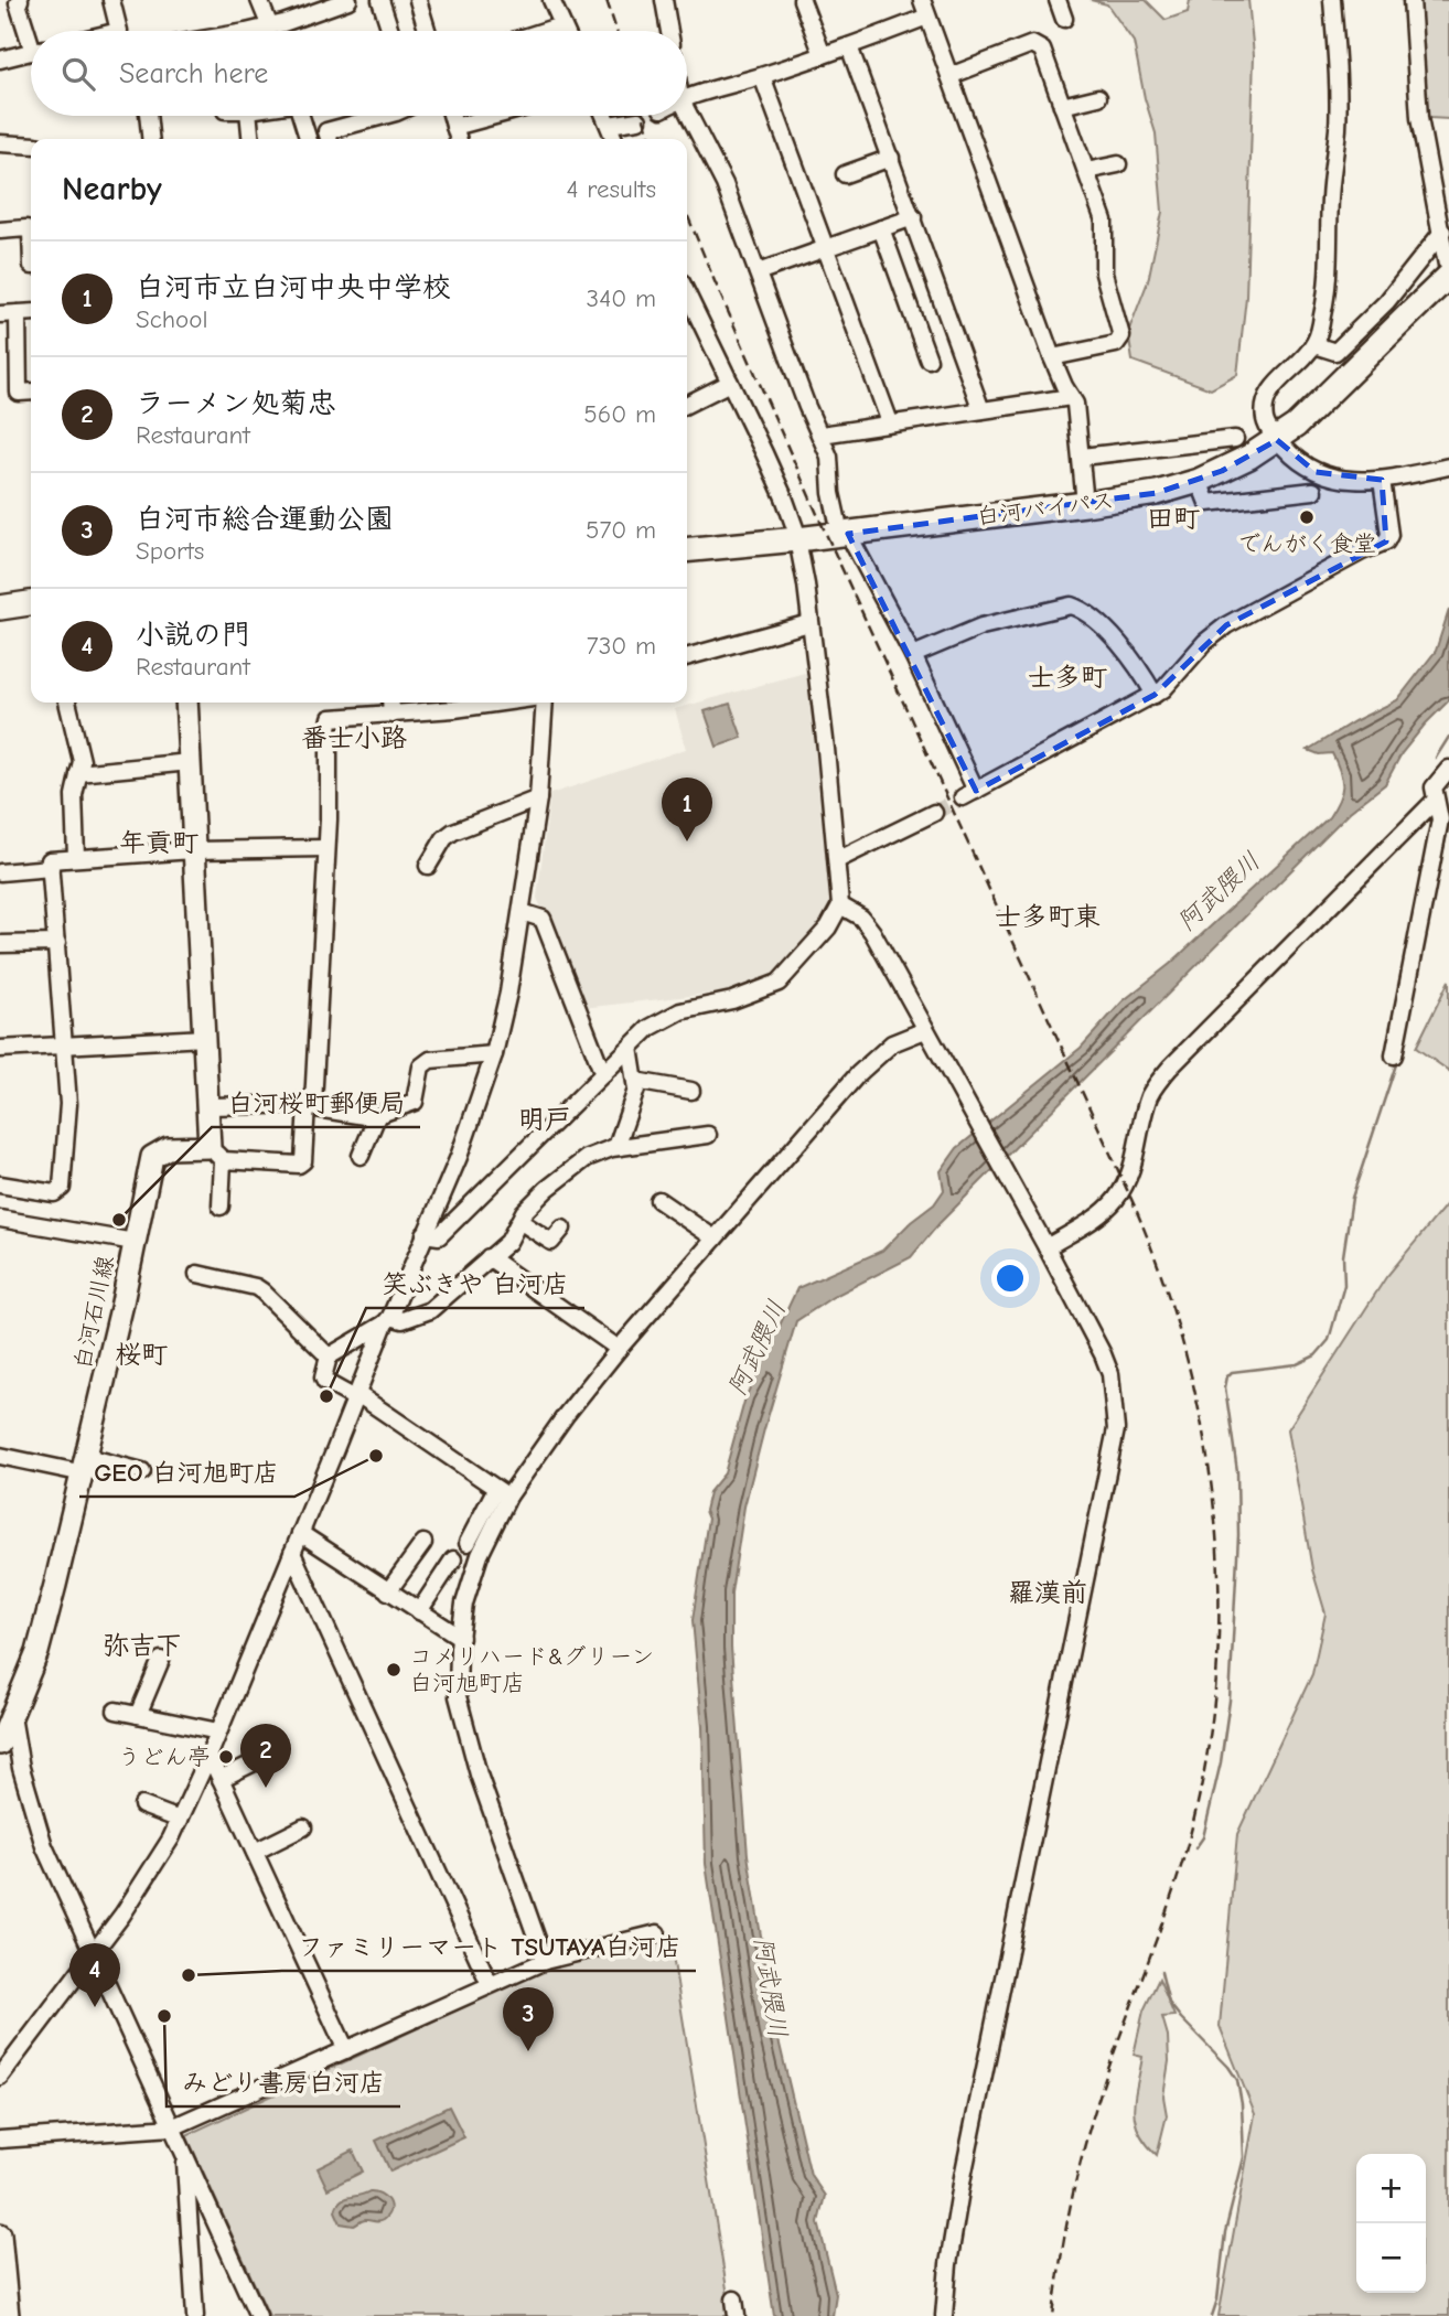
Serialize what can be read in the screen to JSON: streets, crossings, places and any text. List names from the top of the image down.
{
  "streets": {
    "highway": ["白河バイパス"],
    "main road": ["白河石川線"]
  },
  "districts": [
    "田町",
    "士多町",
    "番士小路",
    "年貢町",
    "士多町東",
    "明戸",
    "桜町",
    "羅漢前",
    "弥吉下"
  ],
  "water": ["阿武隈川"],
  "places": [
    "でんがく食堂",
    "白河桜町郵便局",
    "笑ぶきや 白河店",
    "GEO 白河旭町店",
    "コメリハード&グリーン 白河旭町店",
    "うどん亭",
    "ファミリーマート TSUTAYA白河店",
    "みどり書房白河店"
  ],
  "page": {
    "search": "Search here",
    "heading": ["Nearby", "4 results"],
    "list": [
      {
        "mark": "1",
        "name": "白河市立白河中央中学校",
        "note": "School",
        "value": "340 m"
      },
      {
        "mark": "2",
        "name": "ラーメン処菊忠",
        "note": "Restaurant",
        "value": "560 m"
      },
      {
        "mark": "3",
        "name": "白河市総合運動公園",
        "note": "Sports",
        "value": "570 m"
      },
      {
        "mark": "4",
        "name": "小説の門",
        "note": "Restaurant",
        "value": "730 m"
      }
    ],
    "pins": [
      "1",
      "2",
      "4",
      "3"
    ],
    "map_buttons": ["+", "−"]
  }
}
